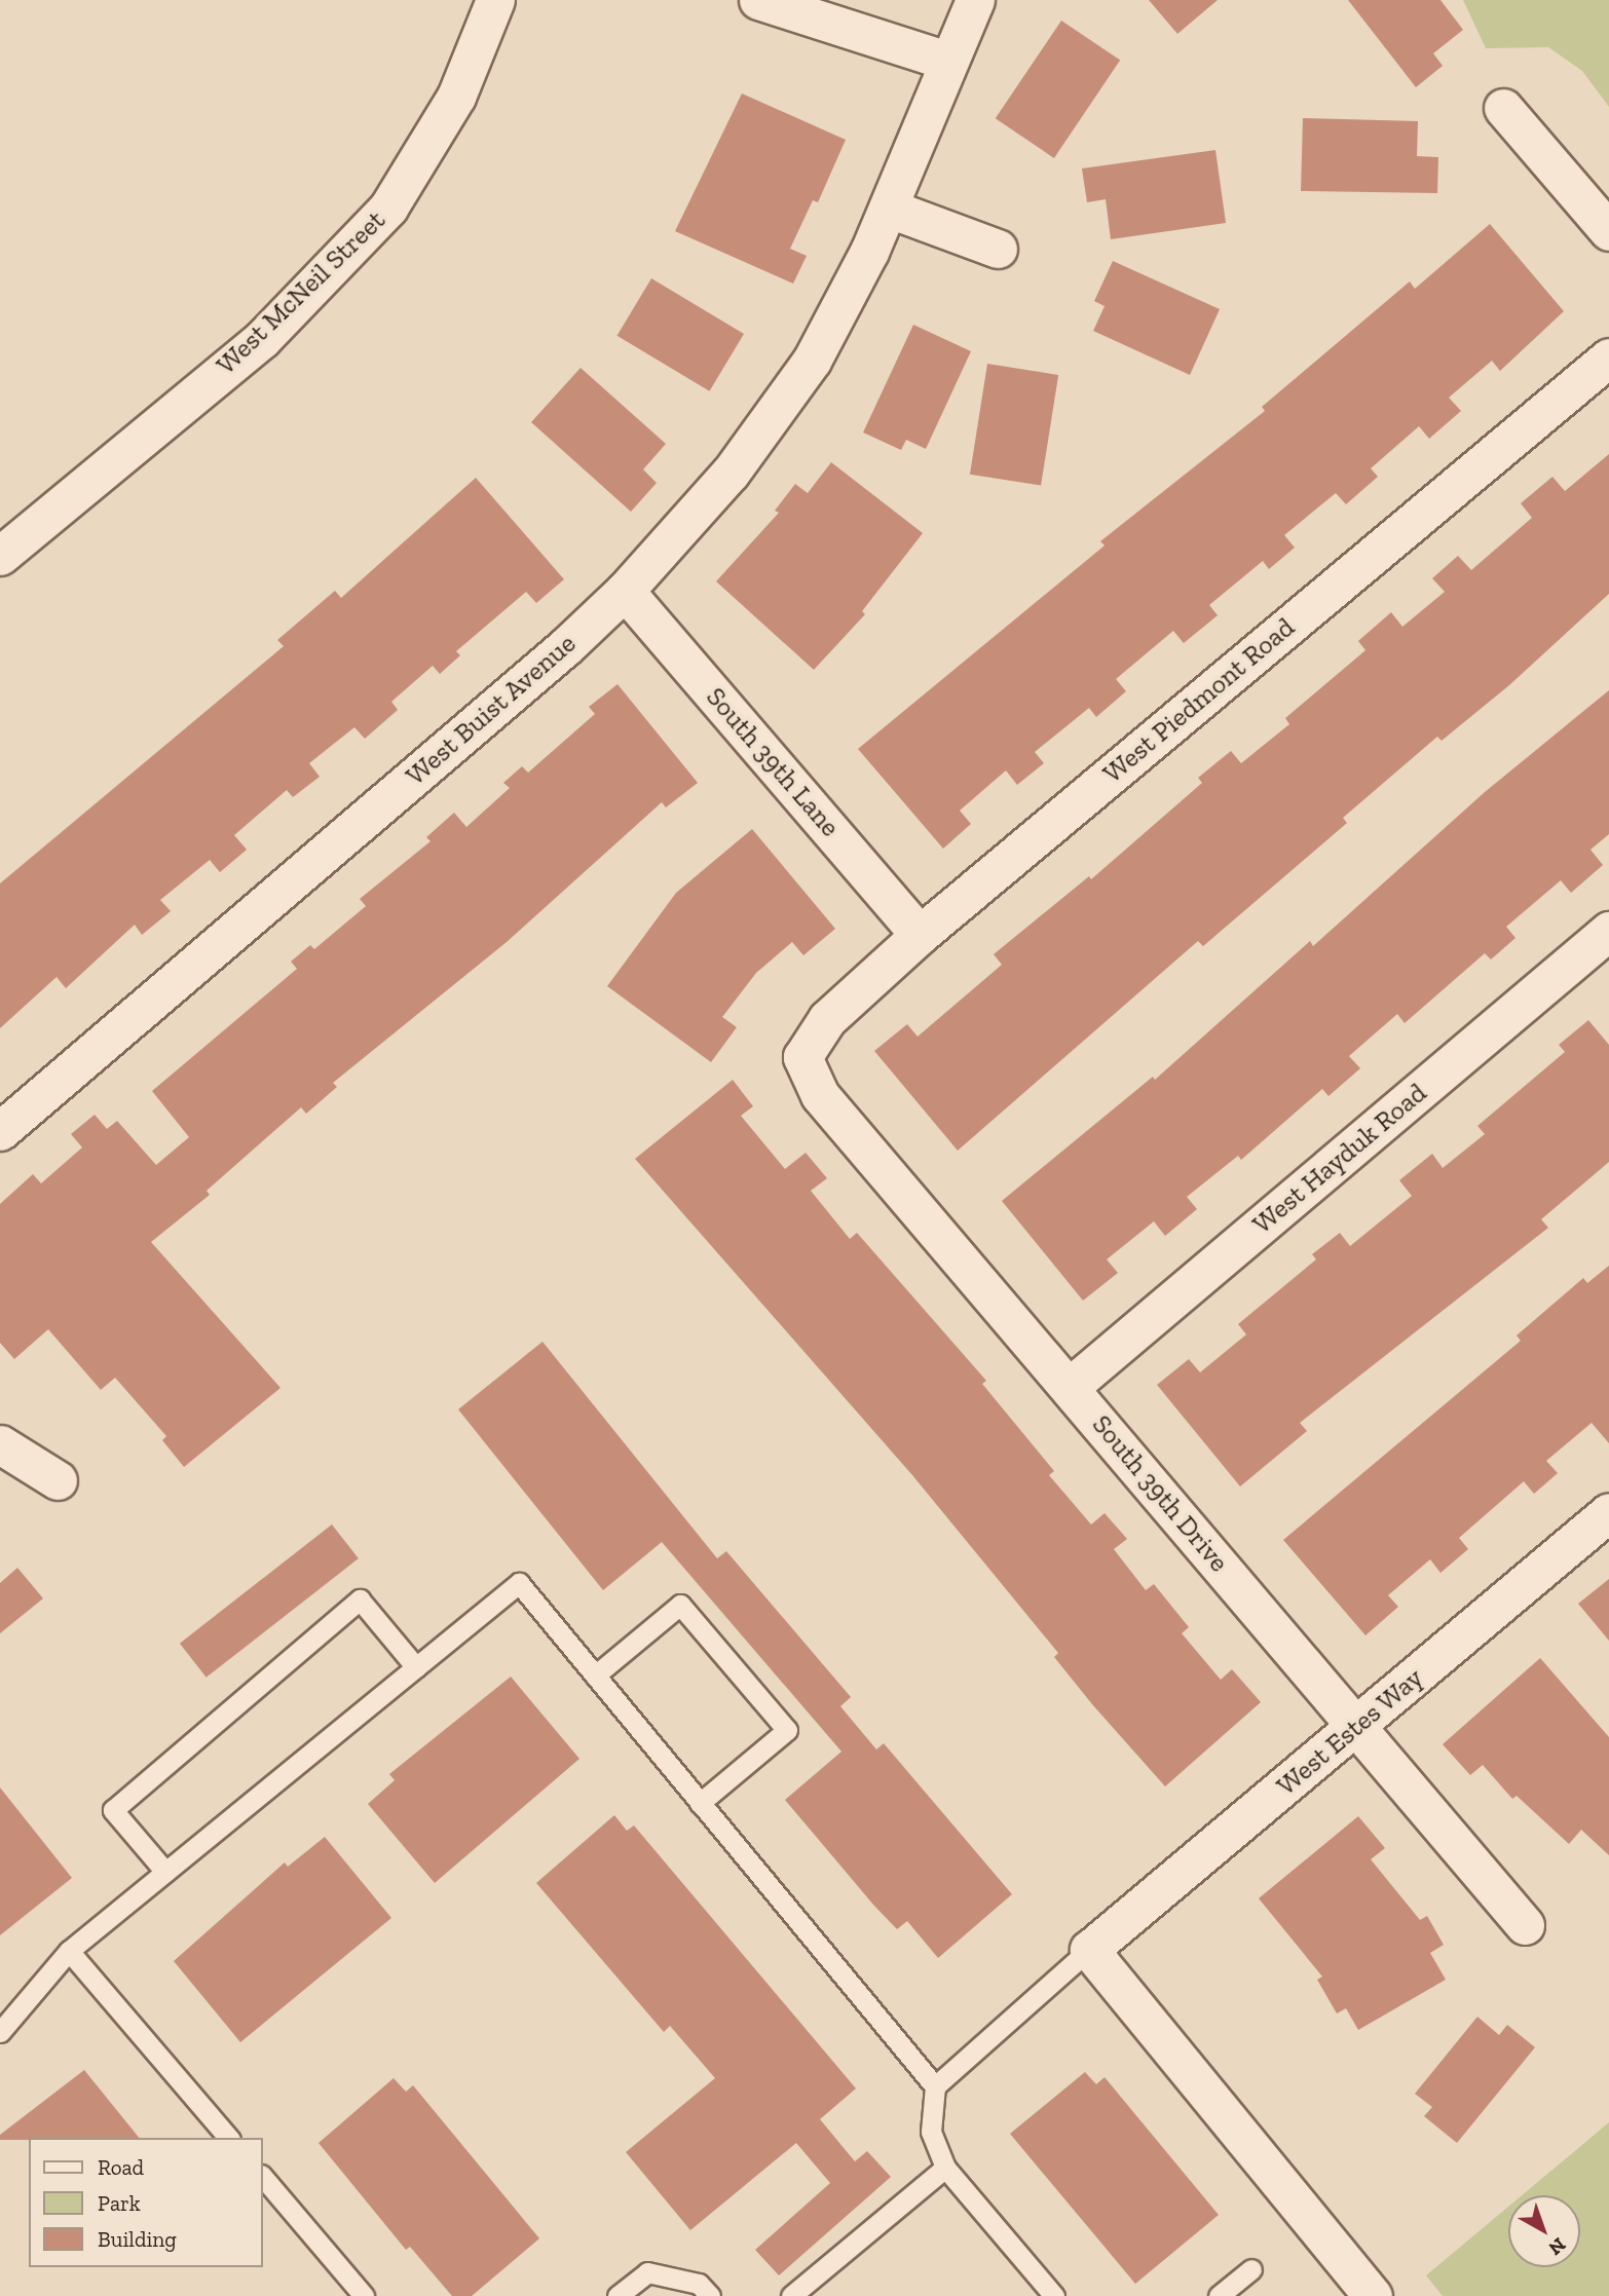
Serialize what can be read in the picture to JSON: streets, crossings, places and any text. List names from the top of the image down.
{
  "streets": {
    "street": [
      "West McNeil Street",
      "West Piedmont Road",
      "West Buist Avenue",
      "South 39th Lane",
      "West Hayduk Road",
      "South 39th Drive",
      "West Estes Way"
    ]
  },
  "crossings": [
    ["West Piedmont Road", "South 39th Lane"],
    ["West Piedmont Road", "South 39th Drive"],
    ["West Buist Avenue", "South 39th Lane"],
    ["West Hayduk Road", "South 39th Drive"],
    ["South 39th Drive", "West Estes Way"]
  ],
  "legend": ["Road", "Park", "Building"],
  "north": "bottom right"
}
